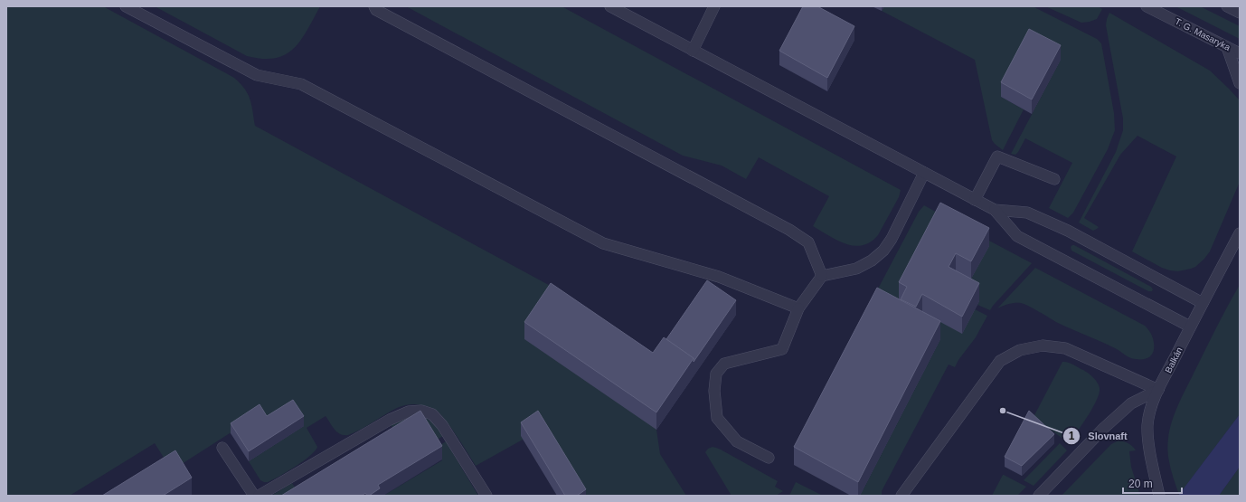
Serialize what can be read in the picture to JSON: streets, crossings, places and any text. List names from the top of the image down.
{
  "streets": {
    "street": ["T. G. Masaryka", "Balkán"]
  },
  "places": ["Slovnaft"],
  "scale_bar": "20 m"
}
